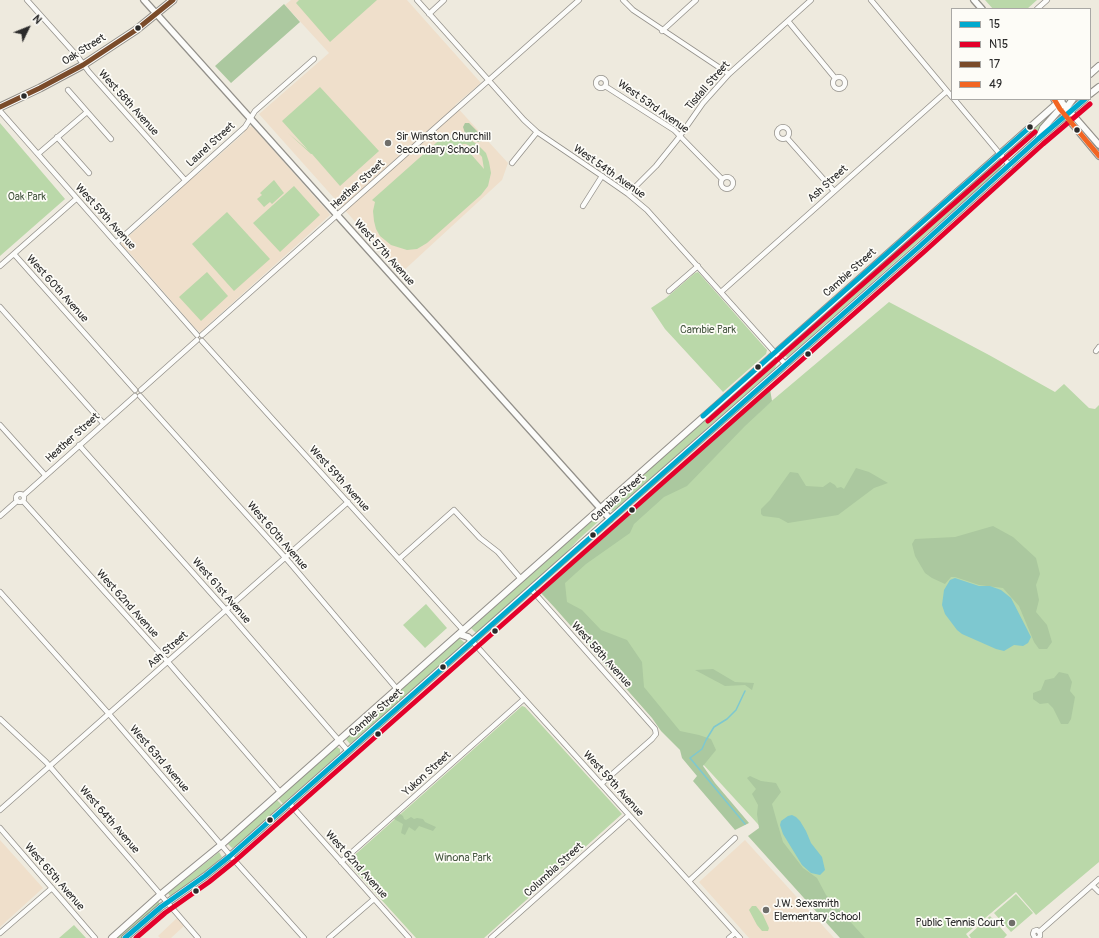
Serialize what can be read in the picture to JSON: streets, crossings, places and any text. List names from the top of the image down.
{
  "streets": {
    "main road": ["Oak Street", "Cambie Street"],
    "street": [
      "Tisdall Street",
      "West 58th Avenue",
      "West 53rd Avenue",
      "Laurel Street",
      "West 54th Avenue",
      "Ash Street",
      "Heather Street",
      "West 59th Avenue",
      "West 57th Avenue",
      "West 60th Avenue",
      "West 61st Avenue",
      "West 62nd Avenue",
      "West 63rd Avenue",
      "Yukon Street",
      "West 64th Avenue",
      "Columbia Street",
      "West 65th Avenue"
    ]
  },
  "crossings": [
    ["Oak Street", "West 58th Avenue"],
    ["Oak Street", "West 57th Avenue"],
    ["Tisdall Street", "West 53rd Avenue"],
    ["Tisdall Street", "West 54th Avenue"],
    ["West 58th Avenue", "Laurel Street"],
    ["West 58th Avenue", "West 59th Avenue"],
    ["West 58th Avenue", "Cambie Street"],
    ["Laurel Street", "West 59th Avenue"],
    ["Laurel Street", "West 57th Avenue"],
    ["West 54th Avenue", "Ash Street"],
    ["West 54th Avenue", "Heather Street"],
    ["West 54th Avenue", "Cambie Street"],
    ["Ash Street", "West 59th Avenue"],
    ["Ash Street", "West 60th Avenue"],
    ["Ash Street", "West 61st Avenue"],
    ["Ash Street", "West 62nd Avenue"],
    ["Ash Street", "West 63rd Avenue"],
    ["Ash Street", "West 64th Avenue"],
    ["Heather Street", "West 59th Avenue"],
    ["Heather Street", "West 57th Avenue"],
    ["Heather Street", "West 60th Avenue"],
    ["Heather Street", "West 61st Avenue"],
    ["Heather Street", "West 62nd Avenue"],
    ["West 59th Avenue", "Cambie Street"],
    ["West 59th Avenue", "Yukon Street"],
    ["West 59th Avenue", "Columbia Street"],
    ["West 57th Avenue", "Cambie Street"],
    ["Cambie Street", "West 60th Avenue"],
    ["Cambie Street", "West 61st Avenue"],
    ["Cambie Street", "West 62nd Avenue"],
    ["Cambie Street", "West 63rd Avenue"],
    ["Cambie Street", "West 64th Avenue"],
    ["West 62nd Avenue", "Yukon Street"]
  ],
  "parks": ["Oak Park", "Cambie Park", "Winona Park"],
  "places": ["Sir Winston Churchill Secondary School", "J.W. Sexsmith Elementary School", "Public Tennis Court"],
  "lines": [
    "transit line 17",
    "transit line 15",
    "transit line 49",
    "transit line N15"
  ],
  "legend": [
    "15",
    "N15",
    "17",
    "49"
  ],
  "north": "top right"
}
